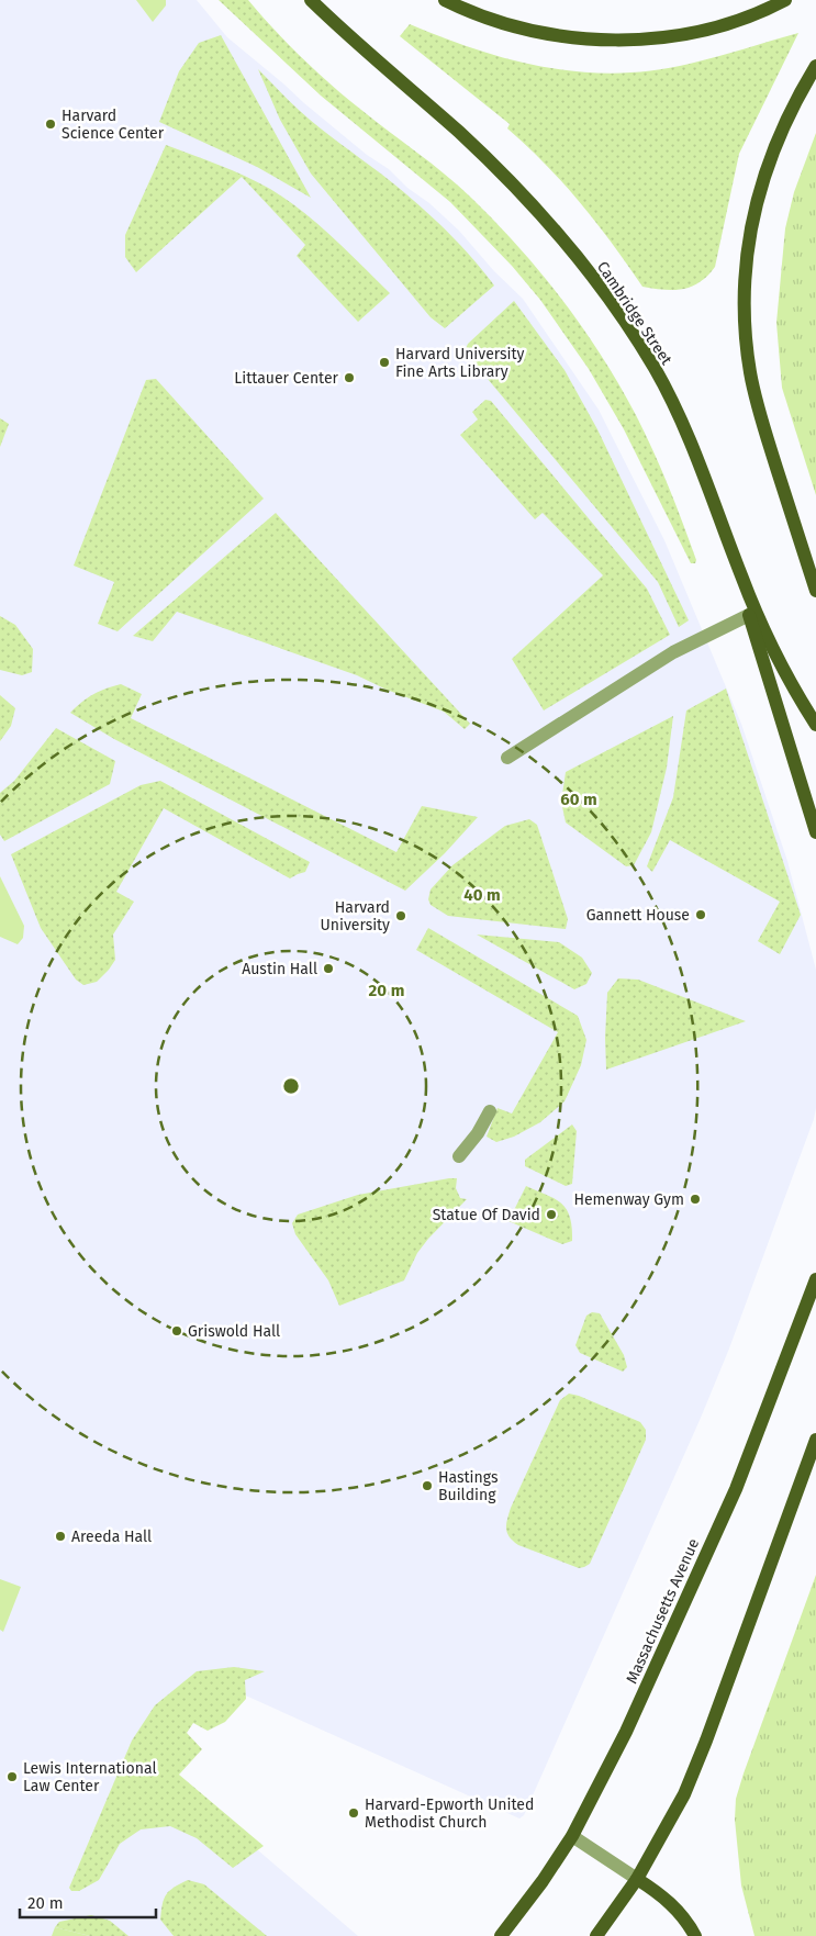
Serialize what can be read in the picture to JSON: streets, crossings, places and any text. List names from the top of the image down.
{
  "streets": {
    "main road": ["Cambridge Street", "Massachusetts Avenue"]
  },
  "places": [
    "Harvard Science Center",
    "Harvard University Fine Arts Library",
    "Littauer Center",
    "Gannett House",
    "Harvard University",
    "Austin Hall",
    "Hemenway Gym",
    "Statue Of David",
    "Griswold Hall",
    "Hastings Building",
    "Areeda Hall",
    "Lewis International Law Center",
    "Harvard-Epworth United Methodist Church"
  ],
  "scale_bar": "20 m",
  "rings": ["60 m", "40 m", "20 m"]
}
